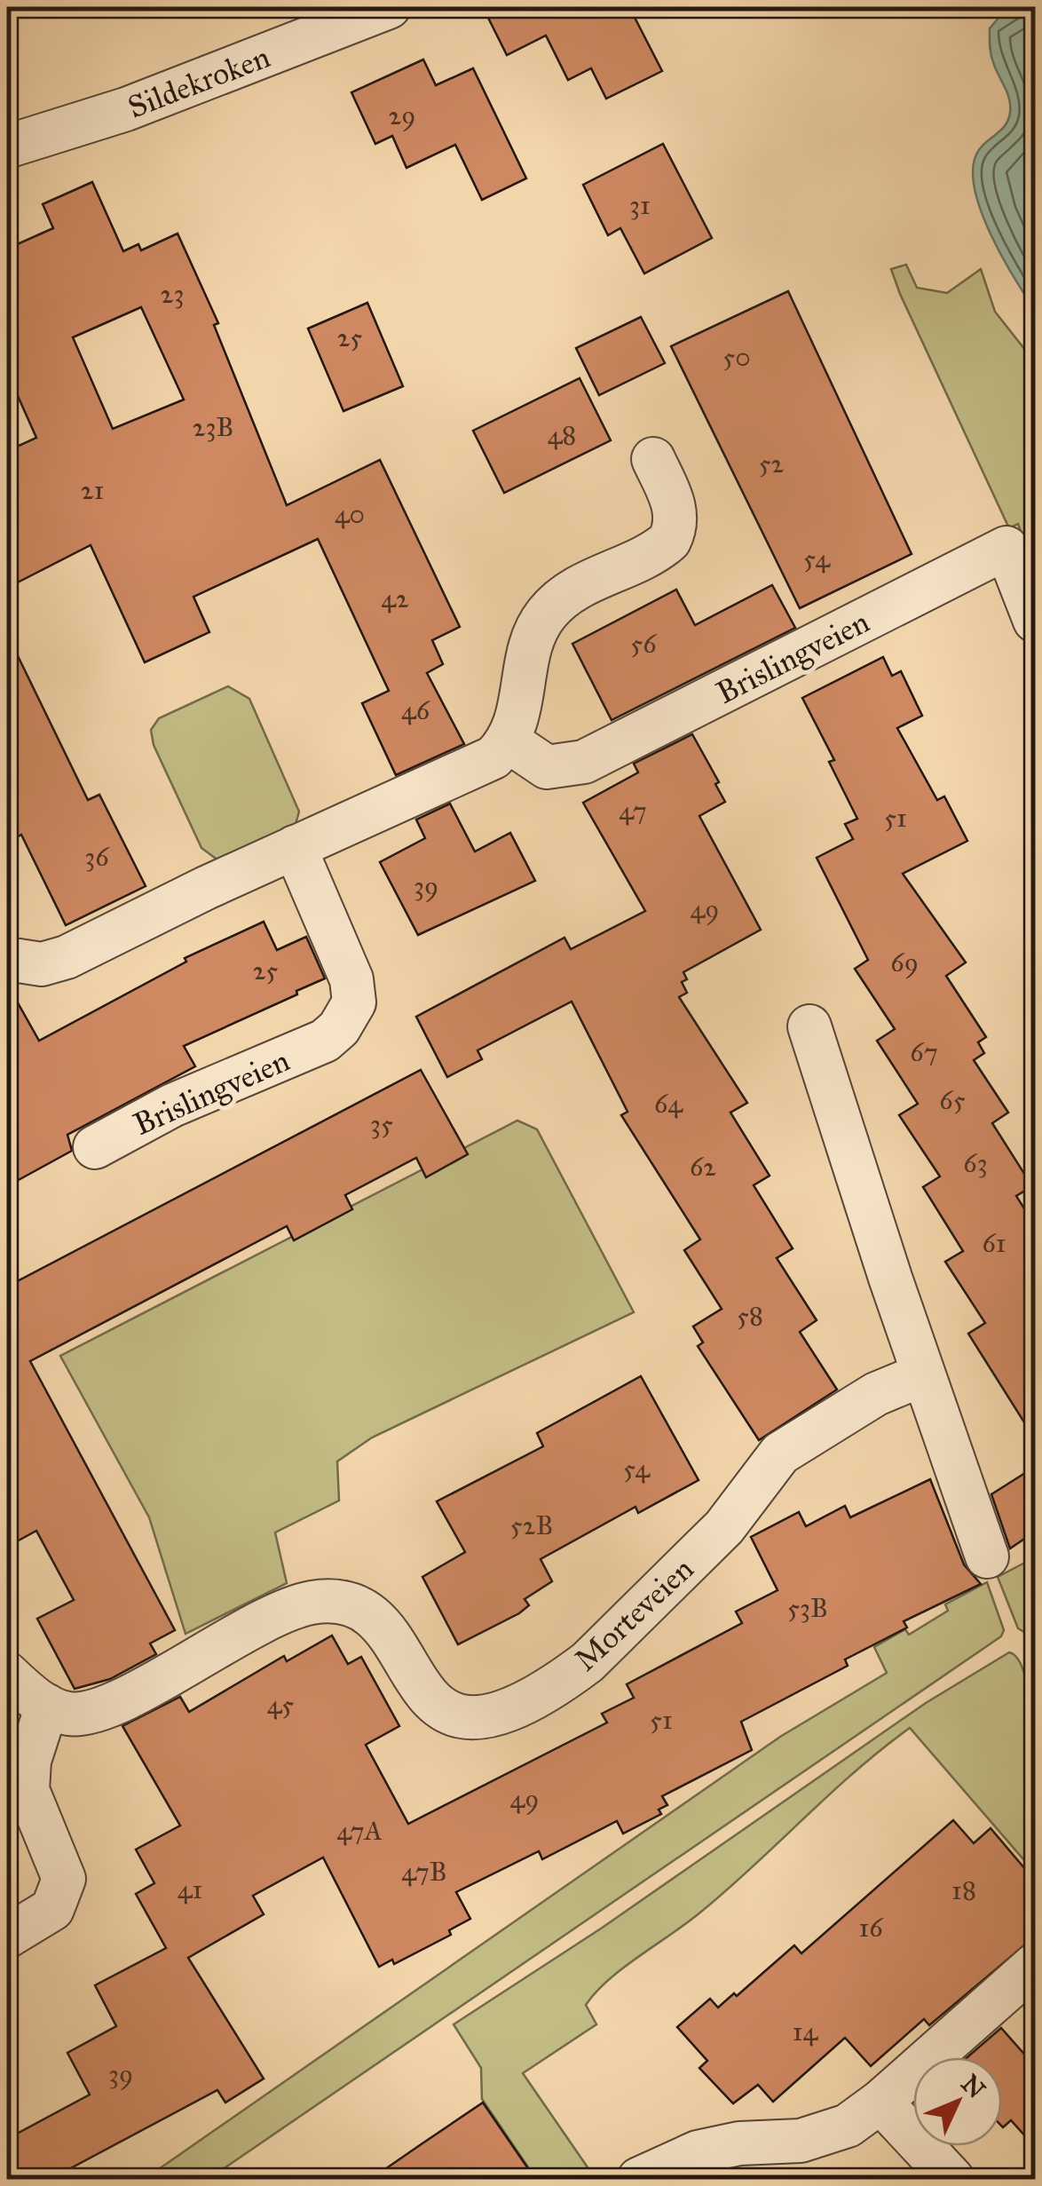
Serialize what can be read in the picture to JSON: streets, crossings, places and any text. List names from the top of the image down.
{
  "streets": {
    "street": ["Sildekroken", "Brislingveien", "Morteveien"]
  },
  "house_numbers": [
    "29",
    "31",
    "23",
    "25",
    "50",
    "23B",
    "48",
    "52",
    "21",
    "40",
    "54",
    "42",
    "56",
    "46",
    "47",
    "51",
    "36",
    "39",
    "49",
    "69",
    "25",
    "67",
    "65",
    "64",
    "35",
    "63",
    "62",
    "61",
    "58",
    "54",
    "52B",
    "53B",
    "45",
    "51",
    "49",
    "47A",
    "47B",
    "41",
    "18",
    "16",
    "14",
    "39"
  ],
  "north": "top right"
}
